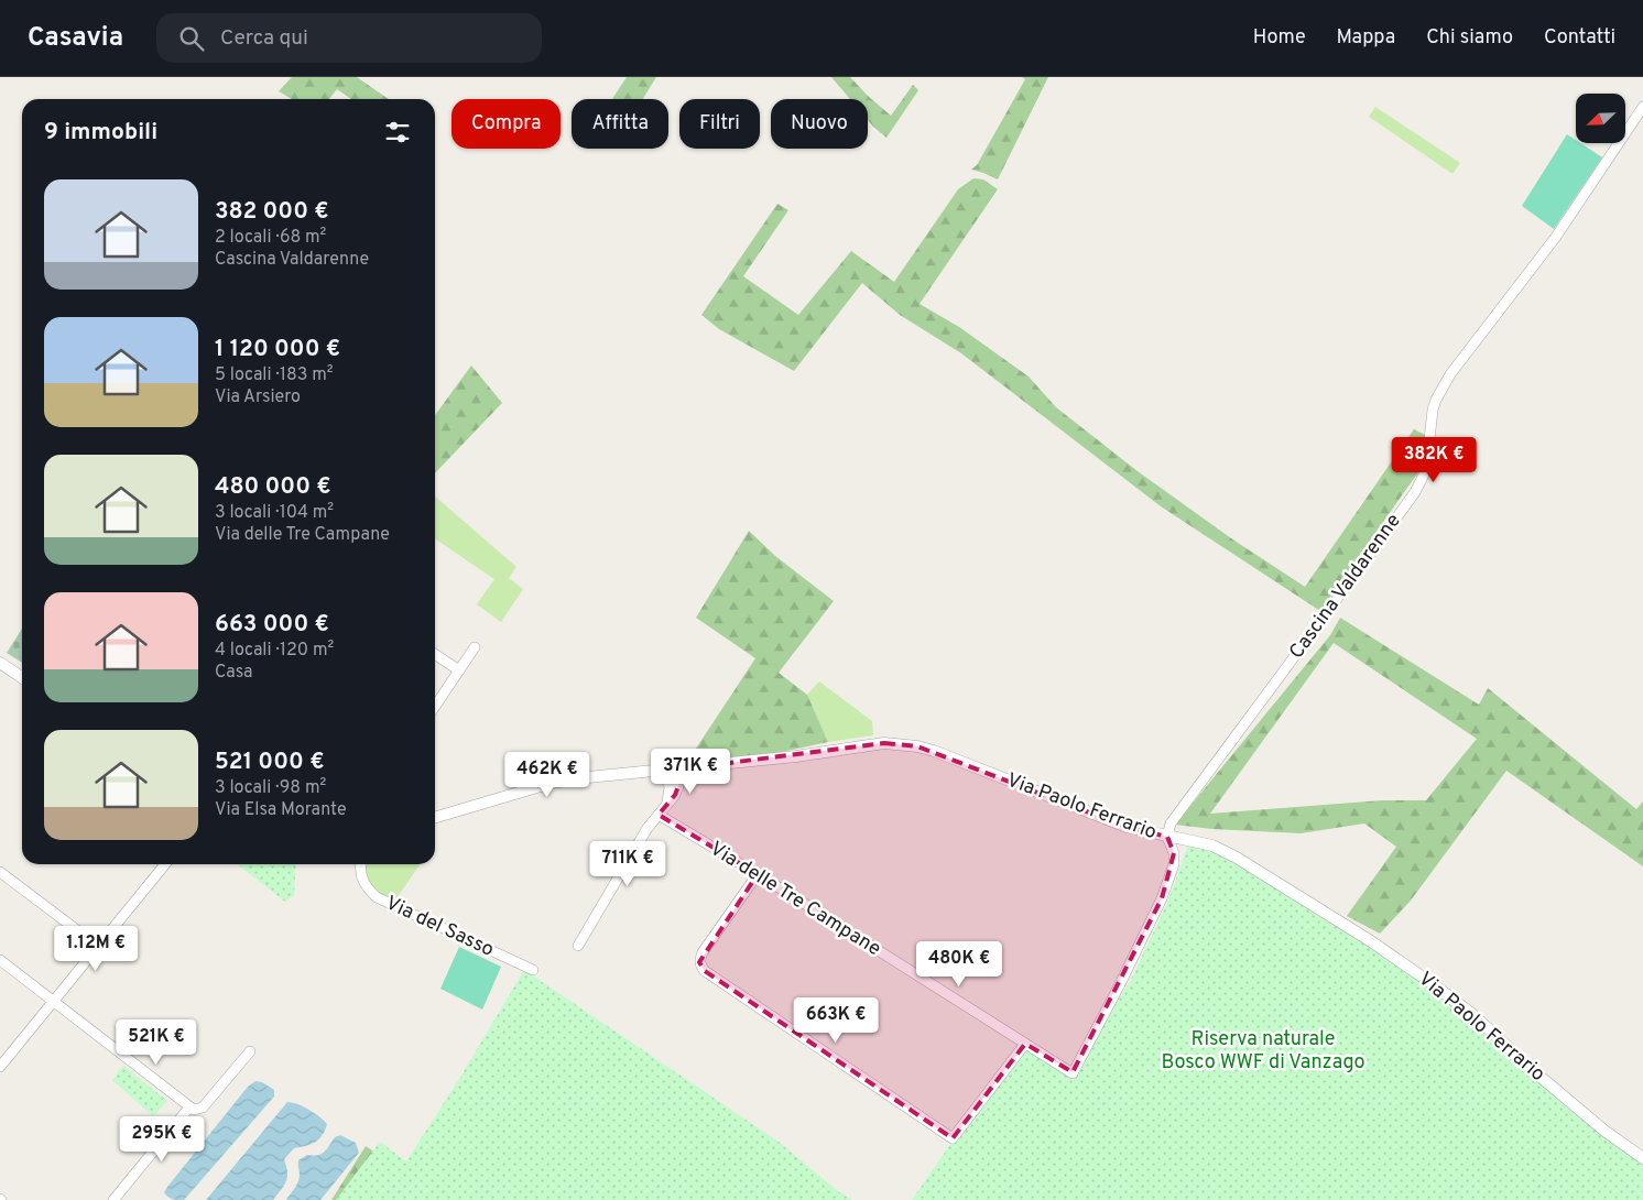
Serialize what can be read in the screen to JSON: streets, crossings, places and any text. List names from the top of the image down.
{
  "streets": {
    "street": [
      "Cascina Valdarenne",
      "Via Paolo Ferrario",
      "Via delle Tre Campane",
      "Via del Sasso"
    ]
  },
  "crossings": [
    ["Cascina Valdarenne", "Via Paolo Ferrario"],
    ["Cascina Valdarenne", "Via delle Tre Campane"],
    ["Via Paolo Ferrario", "Via delle Tre Campane"]
  ],
  "parks": ["Riserva naturale Bosco WWF di Vanzago"],
  "north": "bottom left",
  "page": {
    "header": "Casavia",
    "search": "Cerca qui",
    "nav": [
      "Home",
      "Mappa",
      "Chi siamo",
      "Contatti"
    ],
    "chip": [
      "Compra",
      "Affitta",
      "Filtri",
      "Nuovo"
    ],
    "heading": "9 immobili",
    "list": [
      {
        "name": "382 000 €",
        "note": "2 locali · 68 m² · Cascina Valdarenne"
      },
      {
        "name": "1 120 000 €",
        "note": "5 locali · 183 m² · Via Arsiero"
      },
      {
        "name": "480 000 €",
        "note": "3 locali · 104 m² · Via delle Tre Campane"
      },
      {
        "name": "663 000 €",
        "note": "4 locali · 120 m² · Casa"
      },
      {
        "name": "521 000 €",
        "note": "3 locali · 98 m² · Via Elsa Morante"
      }
    ],
    "price": [
      "382K €",
      "371K €",
      "462K €",
      "711K €",
      "1.12M €",
      "480K €",
      "663K €",
      "521K €",
      "295K €"
    ]
  }
}
